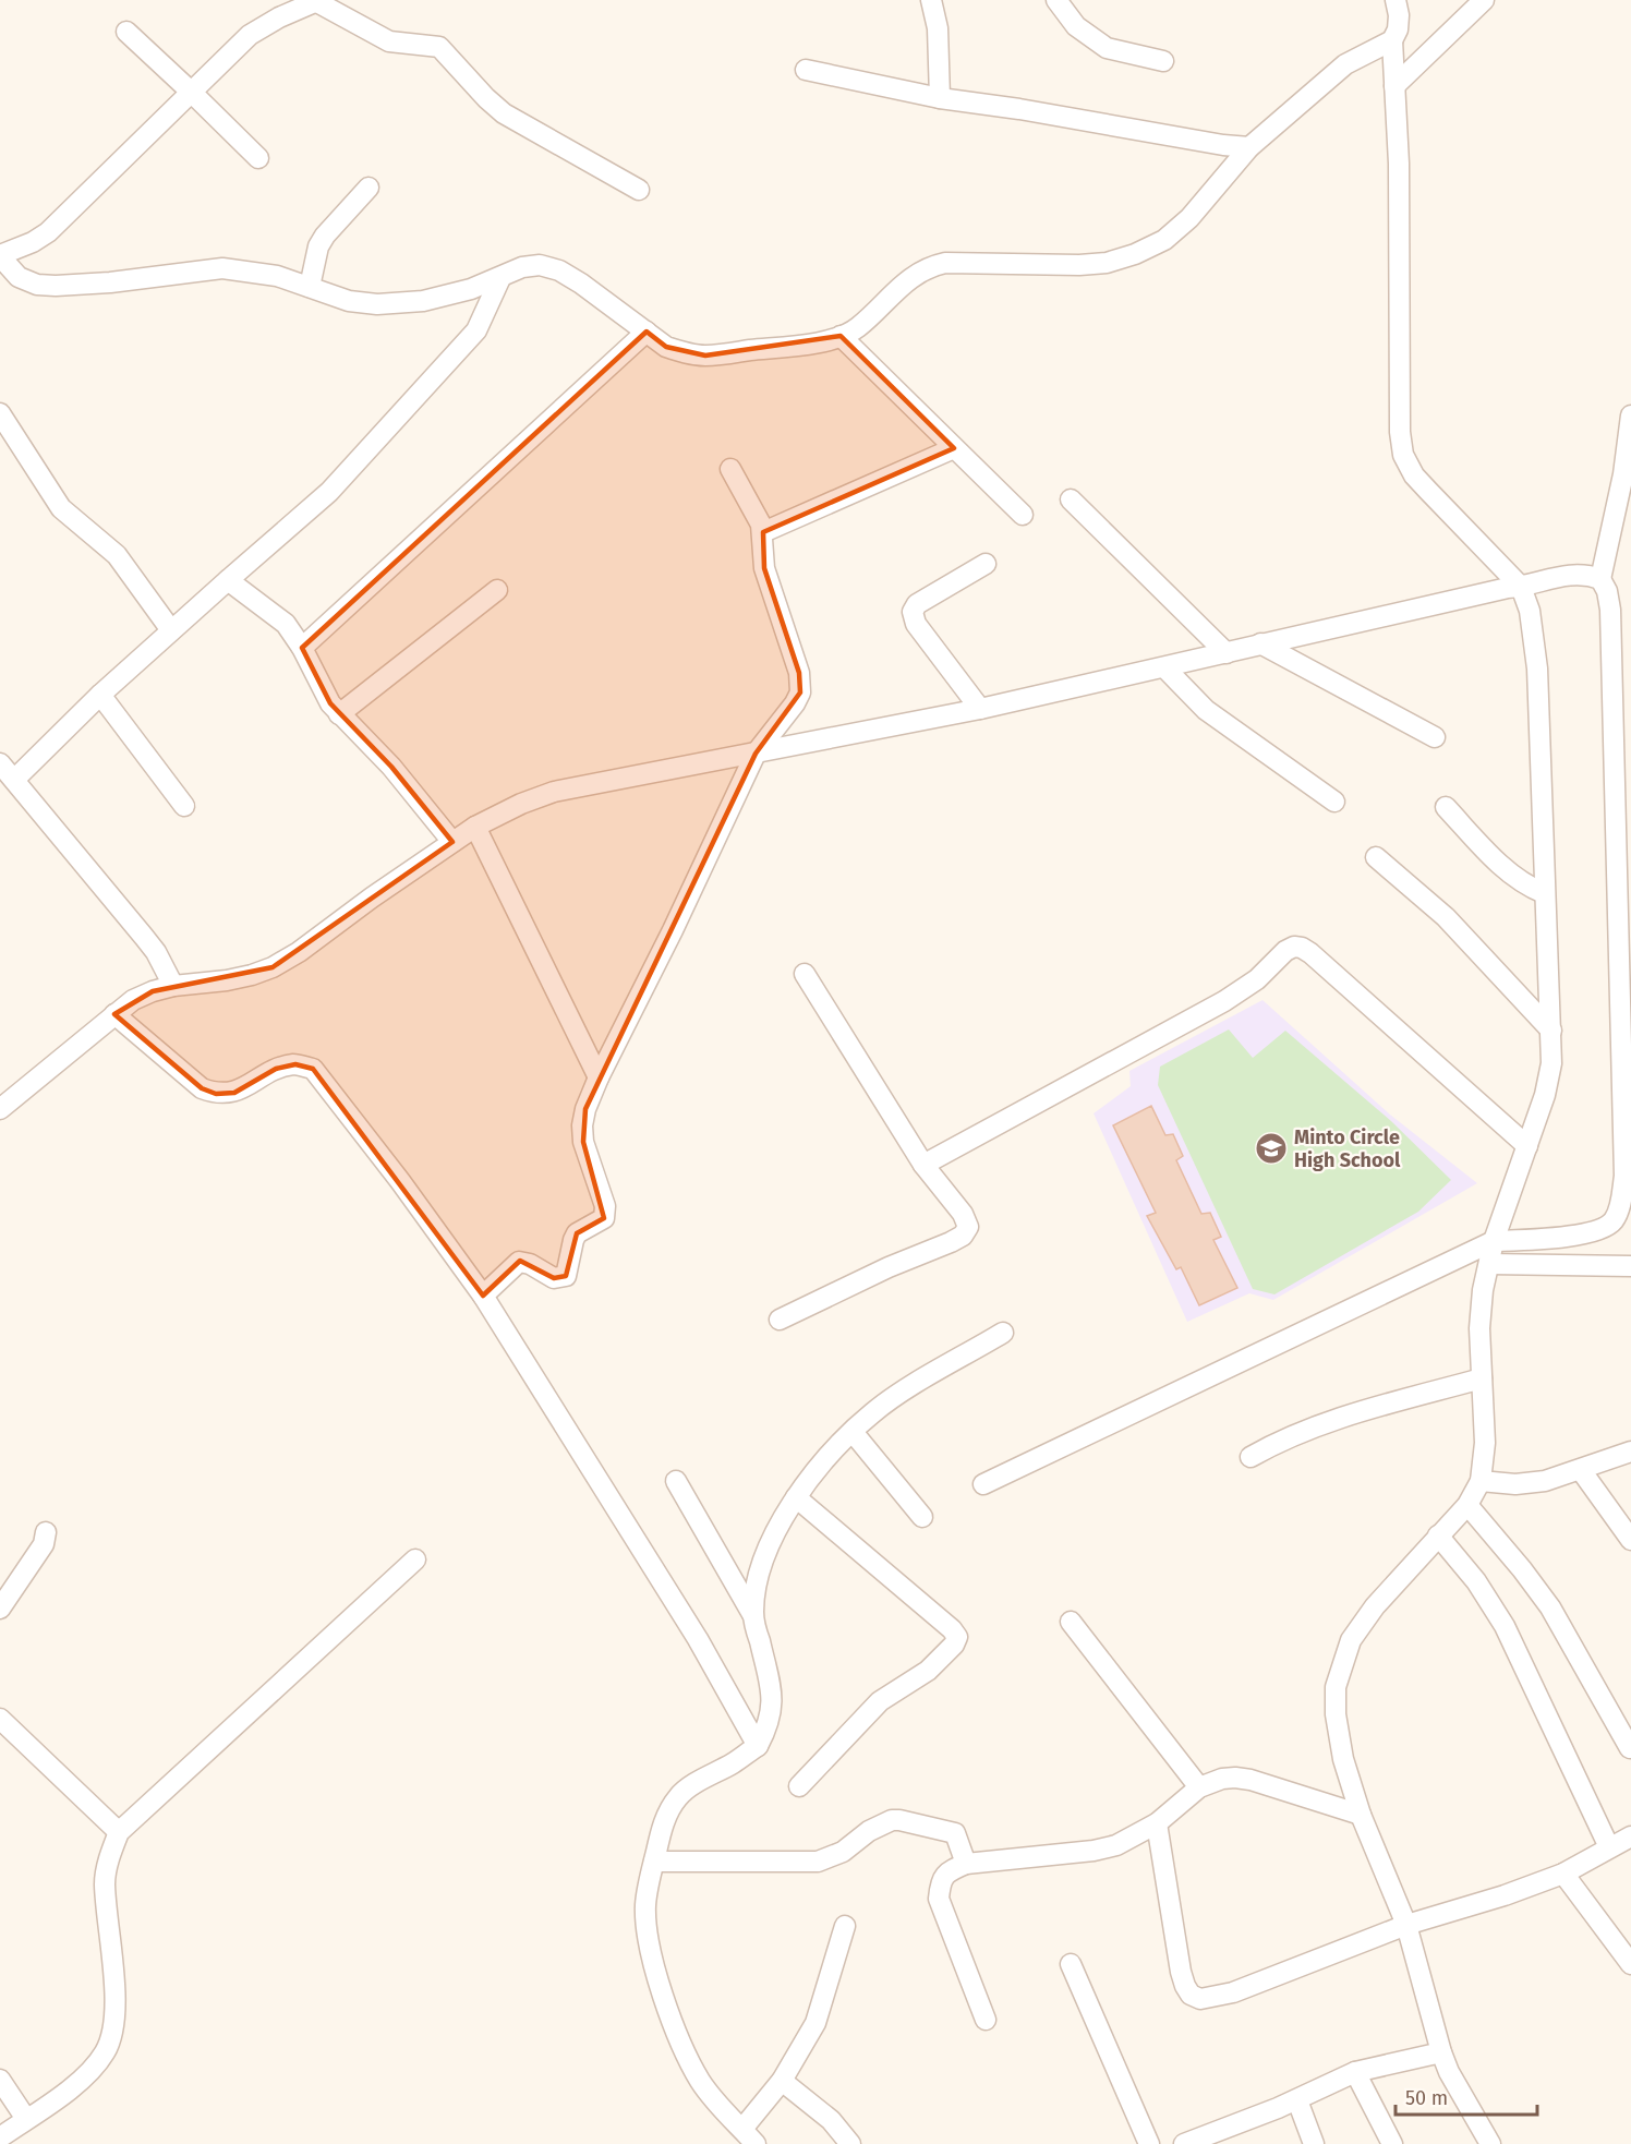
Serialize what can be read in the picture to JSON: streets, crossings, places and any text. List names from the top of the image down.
{
  "places": {
    "school or university": ["Minto Circle High School"]
  },
  "scale_bar": "50 m"
}
